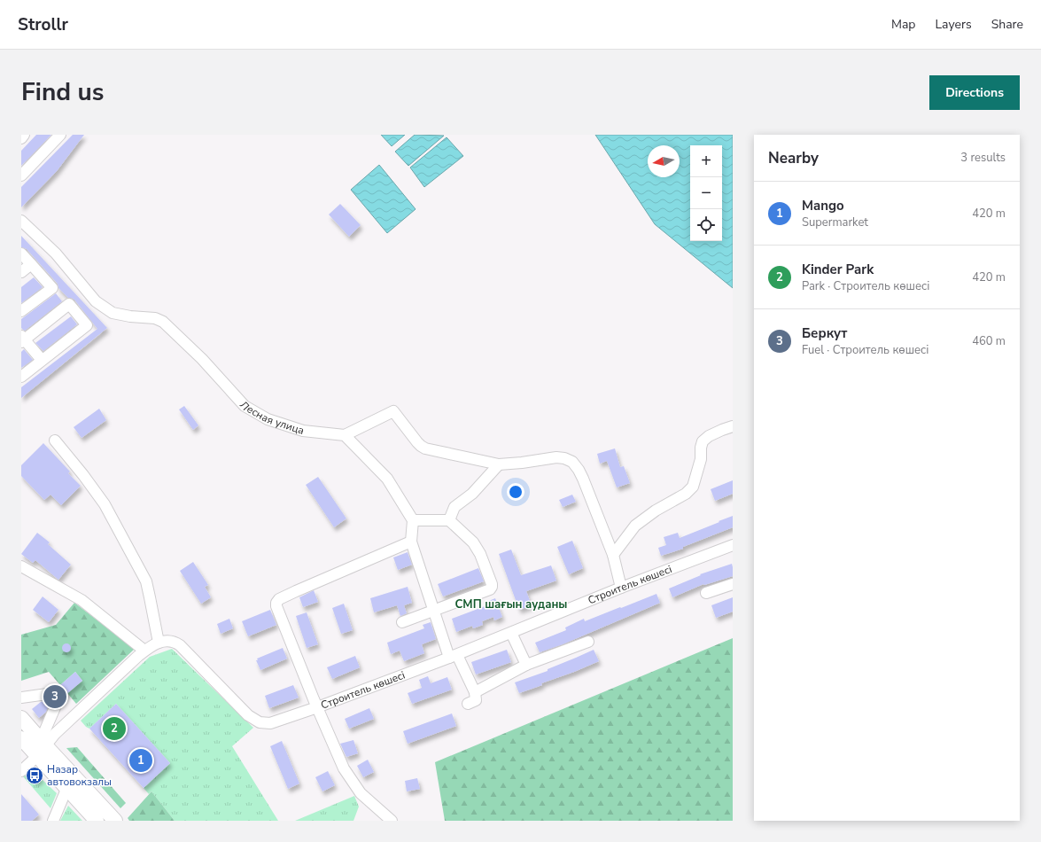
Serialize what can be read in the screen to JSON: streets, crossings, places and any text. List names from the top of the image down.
{
  "streets": {
    "street": ["Лесная улица", "Строитель көшесі"]
  },
  "districts": ["СМП шағын ауданы"],
  "places": {
    "bus stop": ["Назар автовокзалы"]
  },
  "north": "left",
  "page": {
    "header": "Strollr",
    "nav": ["Map", "Layers", "Share"],
    "title": "Find us",
    "buttons": "Directions",
    "heading": ["Nearby", "3 results"],
    "map_buttons": ["+", "−"],
    "list": [
      {
        "mark": "1",
        "name": "Mango",
        "note": "Supermarket",
        "value": "420 m"
      },
      {
        "mark": "2",
        "name": "Kinder Park",
        "note": "Park · Строитель көшесі",
        "value": "420 m"
      },
      {
        "mark": "3",
        "name": "Беркут",
        "note": "Fuel · Строитель көшесі",
        "value": "460 m"
      }
    ],
    "pins": ["3", "2", "1"]
  }
}
